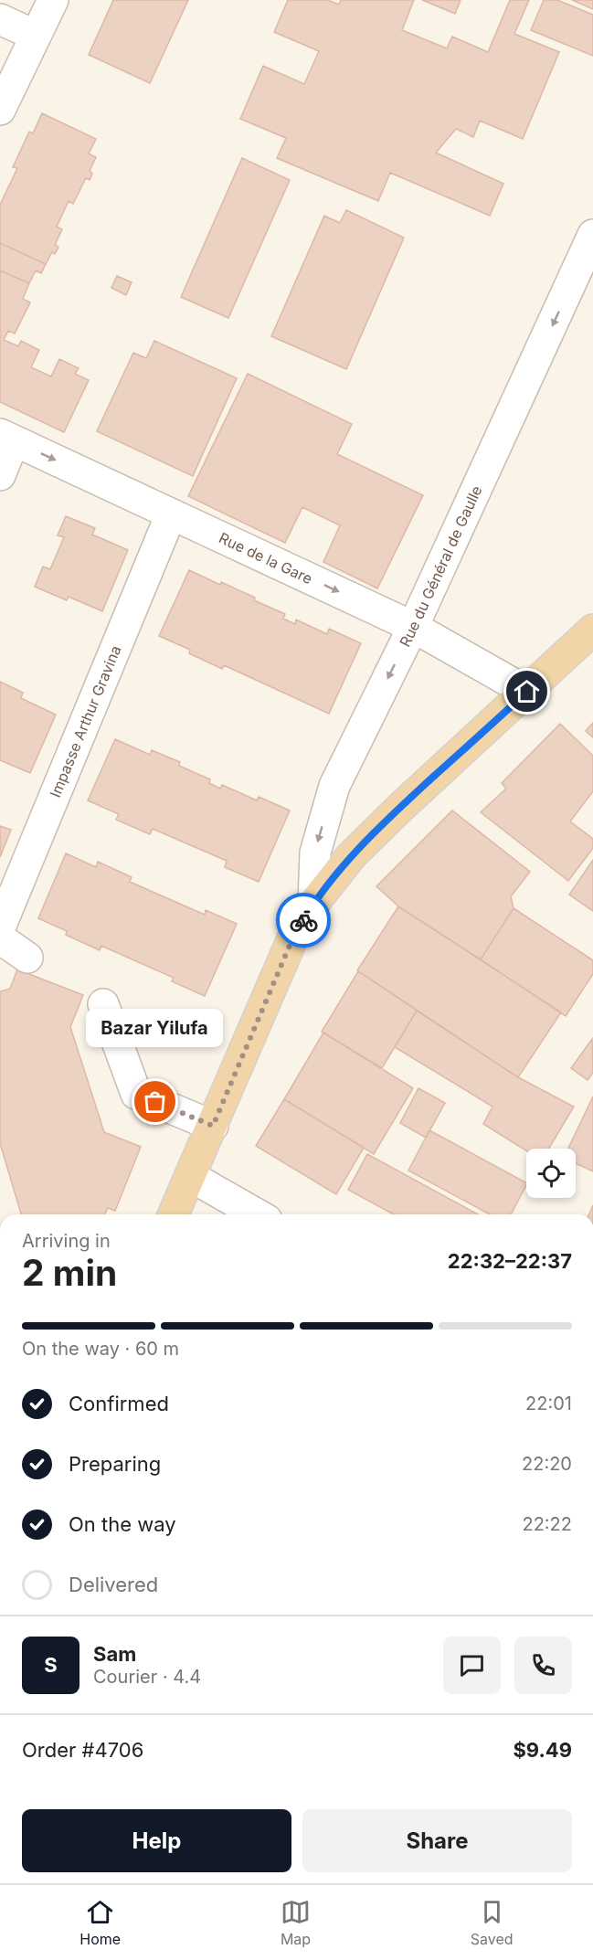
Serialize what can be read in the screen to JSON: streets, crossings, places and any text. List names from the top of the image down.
{
  "streets": {
    "street": ["Rue de la Gare", "Rue du Général de Gaulle", "Impasse Arthur Gravina"]
  },
  "crossings": [
    ["Rue de la Gare", "Rue du Général de Gaulle"],
    ["Rue de la Gare", "Impasse Arthur Gravina"]
  ],
  "one_way": ["Rue de la Gare", "Rue du Général de Gaulle"],
  "places": ["Bazar Yilufa"],
  "page": {
    "bubble": "Bazar Yilufa",
    "heading": ["2 min", "Arriving in", "22:32–22:37"],
    "panel": [
      "Sam",
      "Courier · 4.4",
      "Order #4706",
      "$9.49"
    ],
    "bar": "On the way · 60 m",
    "list": [
      ["Confirmed", "22:01"],
      ["Preparing", "22:20"],
      ["On the way", "22:22"],
      "Delivered"
    ],
    "round": "S",
    "buttons": ["Help", "Share"],
    "tabs": ["Home", "Map", "Saved"]
  }
}
